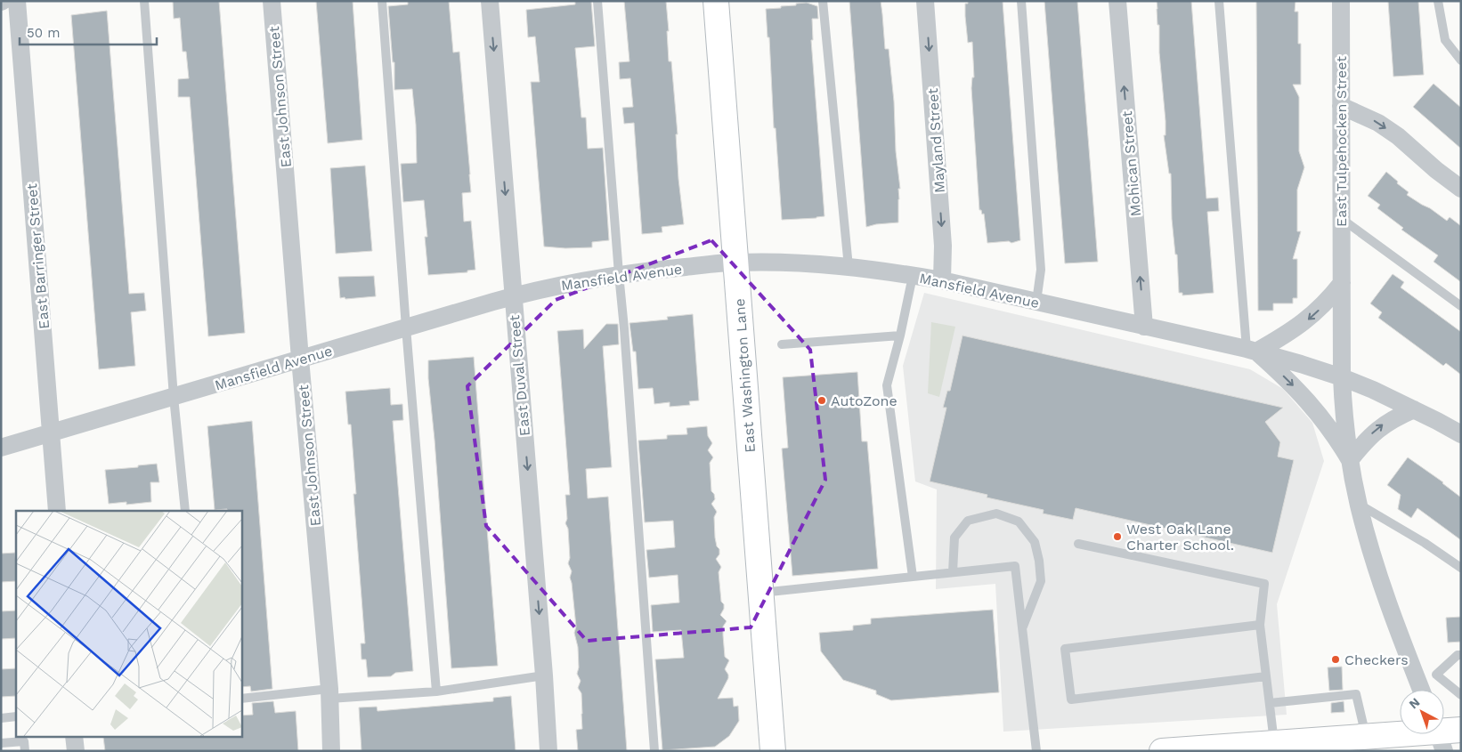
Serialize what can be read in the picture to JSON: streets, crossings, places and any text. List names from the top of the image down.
{
  "streets": {
    "main road": ["East Washington Lane"],
    "street": [
      "East Johnson Street",
      "Mayland Street",
      "East Tulpehocken Street",
      "Mohican Street",
      "East Barringer Street",
      "Mansfield Avenue",
      "East Duval Street"
    ]
  },
  "crossings": [
    ["East Johnson Street", "Mansfield Avenue"],
    ["Mayland Street", "Mansfield Avenue"],
    ["East Tulpehocken Street", "Mansfield Avenue"],
    ["Mohican Street", "Mansfield Avenue"],
    ["East Barringer Street", "Mansfield Avenue"],
    ["Mansfield Avenue", "East Duval Street"],
    ["Mansfield Avenue", "East Washington Lane"]
  ],
  "one_way": ["Mayland Street", "Mohican Street", "East Duval Street"],
  "places": ["AutoZone", "West Oak Lane Charter School.", "Checkers"],
  "scale_bar": "50 m",
  "north": "top left"
}
